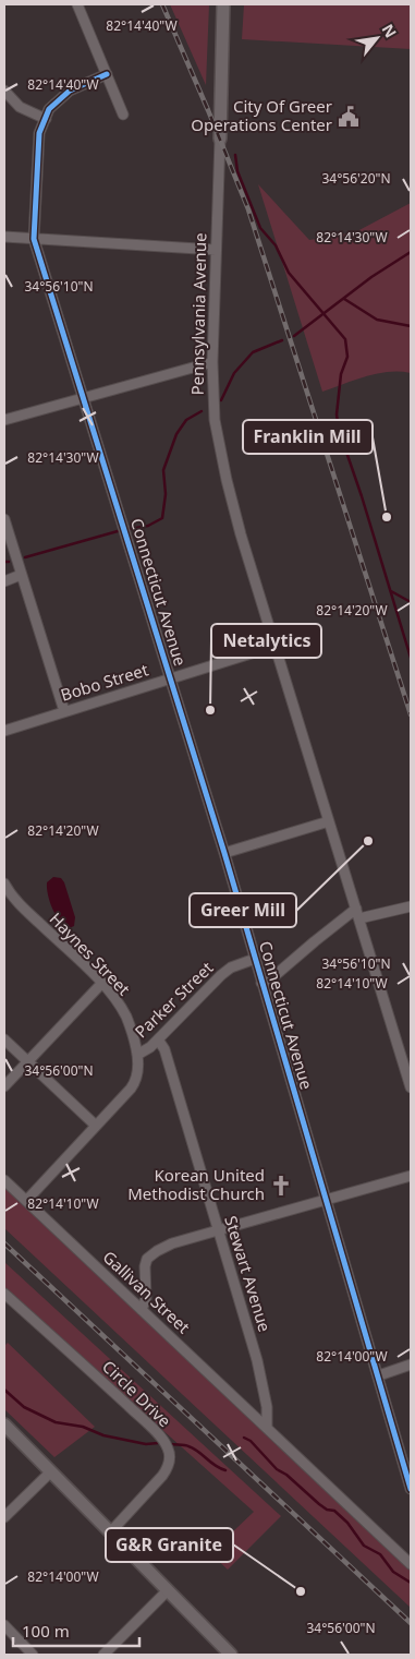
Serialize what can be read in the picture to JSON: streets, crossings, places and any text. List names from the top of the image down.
{
  "streets": {
    "street": [
      "Pennsylvania Avenue",
      "Connecticut Avenue",
      "Bobo Street",
      "Haynes Street",
      "Parker Street",
      "Stewart Avenue",
      "Gallivan Street",
      "Circle Drive"
    ]
  },
  "crossings": [
    ["Pennsylvania Avenue", "Bobo Street"],
    ["Connecticut Avenue", "Bobo Street"],
    ["Connecticut Avenue", "Parker Street"],
    ["Haynes Street", "Parker Street"],
    ["Parker Street", "Stewart Avenue"],
    ["Parker Street", "Gallivan Street"],
    ["Stewart Avenue", "Gallivan Street"]
  ],
  "places": {
    "public building": ["City Of Greer Operations Center"],
    "other": [
      "Franklin Mill",
      "Netalytics",
      "Greer Mill",
      "G&R Granite"
    ],
    "church": ["Korean United Methodist Church"]
  },
  "scale_bar": "100 m",
  "north": "top right",
  "coordinates": [
    "82°14'40\"W",
    "34°56'20\"N",
    "82°14'30\"W",
    "34°56'10\"N",
    "82°14'20\"W",
    "82°14'10\"W",
    "34°56'00\"N",
    "82°14'00\"W"
  ]
}
